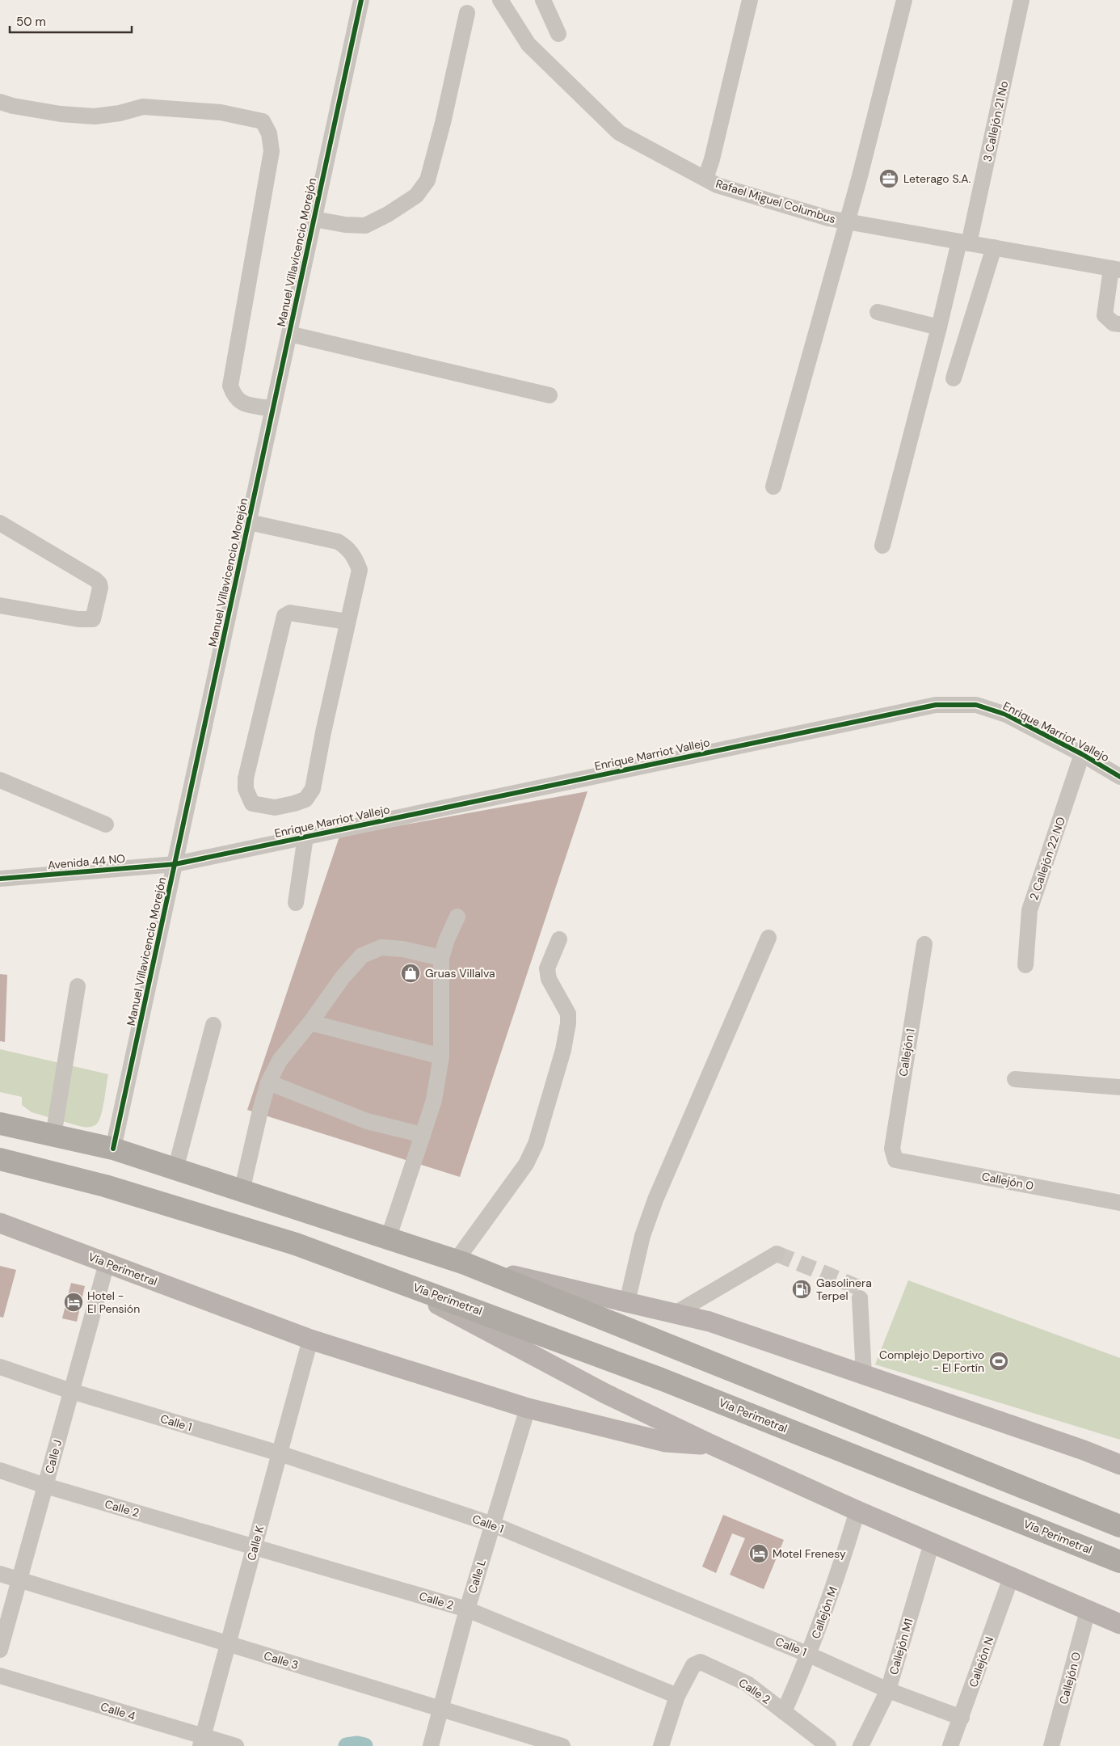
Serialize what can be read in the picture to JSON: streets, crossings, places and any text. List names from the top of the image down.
{
  "streets": {
    "highway": ["Vía Perimetral"],
    "street": [
      "3 Callejón 21 No",
      "Rafael Miguel Columbus",
      "Manuel Villavicencio Morejón",
      "Enrique Marriot Vallejo",
      "2 Callejón 22 NO",
      "Avenida 44 NO",
      "Callejón 1",
      "Callejón 0",
      "Calle 1",
      "Calle J",
      "Calle 2",
      "Calle K",
      "Calle L",
      "Callejón M",
      "Callejón M1",
      "Calle 3",
      "Callejón N",
      "Callejón O",
      "Calle 4"
    ]
  },
  "crossings": [
    ["3 Callejón 21 No", "Rafael Miguel Columbus"],
    ["Manuel Villavicencio Morejón", "Enrique Marriot Vallejo"],
    ["Manuel Villavicencio Morejón", "Avenida 44 NO"],
    ["Enrique Marriot Vallejo", "2 Callejón 22 NO"],
    ["Enrique Marriot Vallejo", "Avenida 44 NO"],
    ["Callejón 1", "Callejón 0"],
    ["Vía Perimetral", "Calle J"],
    ["Vía Perimetral", "Calle K"],
    ["Vía Perimetral", "Calle L"],
    ["Vía Perimetral", "Callejón M"],
    ["Vía Perimetral", "Callejón M1"],
    ["Vía Perimetral", "Callejón N"],
    ["Vía Perimetral", "Callejón O"],
    ["Calle 1", "Calle J"],
    ["Calle 1", "Calle K"],
    ["Calle 1", "Calle L"],
    ["Calle 1", "Callejón M"],
    ["Calle 1", "Callejón M1"],
    ["Calle 1", "Callejón N"],
    ["Calle J", "Calle 2"],
    ["Calle J", "Calle 3"],
    ["Calle 2", "Calle K"],
    ["Calle 2", "Calle L"],
    ["Calle 2", "Callejón M"],
    ["Calle K", "Calle 3"],
    ["Calle K", "Calle 4"],
    ["Calle L", "Calle 3"]
  ],
  "places": {
    "office": ["Leterago S.A."],
    "shop": ["Gruas Villalva"],
    "fuel station": ["Gasolinera Terpel"],
    "hotel": ["Hotel - El Pensión", "Motel Frenesy"],
    "sports": ["Complejo Deportivo - El Fortín"]
  },
  "scale_bar": "50 m"
}
